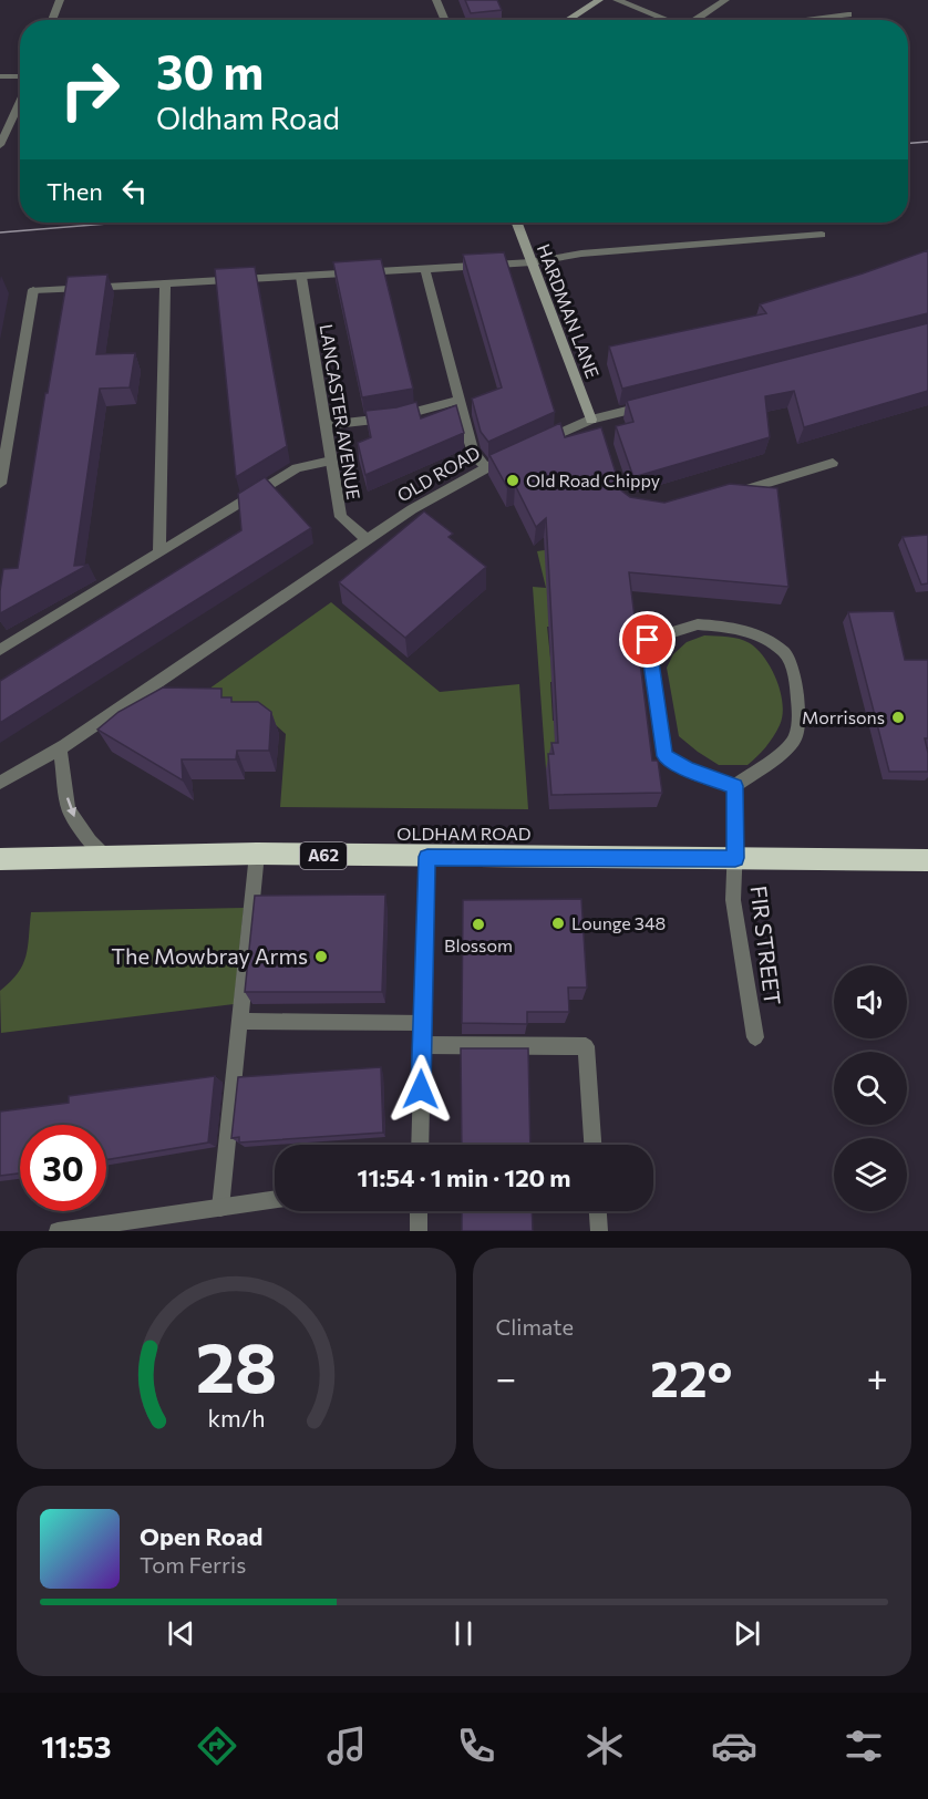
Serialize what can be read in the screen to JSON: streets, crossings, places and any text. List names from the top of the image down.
{
  "streets": {
    "highway": ["OLDHAM ROAD", "A62"],
    "street": [
      "HARDMAN LANE",
      "LANCASTER AVENUE",
      "OLD ROAD",
      "FIR STREET"
    ]
  },
  "crossings": [
    ["LANCASTER AVENUE", "OLD ROAD"],
    ["OLDHAM ROAD", "FIR STREET"]
  ],
  "places": [
    "Old Road Chippy",
    "Morrisons",
    "Lounge 348",
    "Blossom",
    "The Mowbray Arms"
  ],
  "page": {
    "turn": ["30 m", "Oldham Road"],
    "then": "Then",
    "limit": "30",
    "trip": "11:54 · 1 min · 120 m",
    "tile": "Climate",
    "heat": ["−", "22°", "+"],
    "song": ["Open Road", "Tom Ferris"],
    "tabs": "11:53",
    "gauge": ["28", "km/h"]
  }
}
